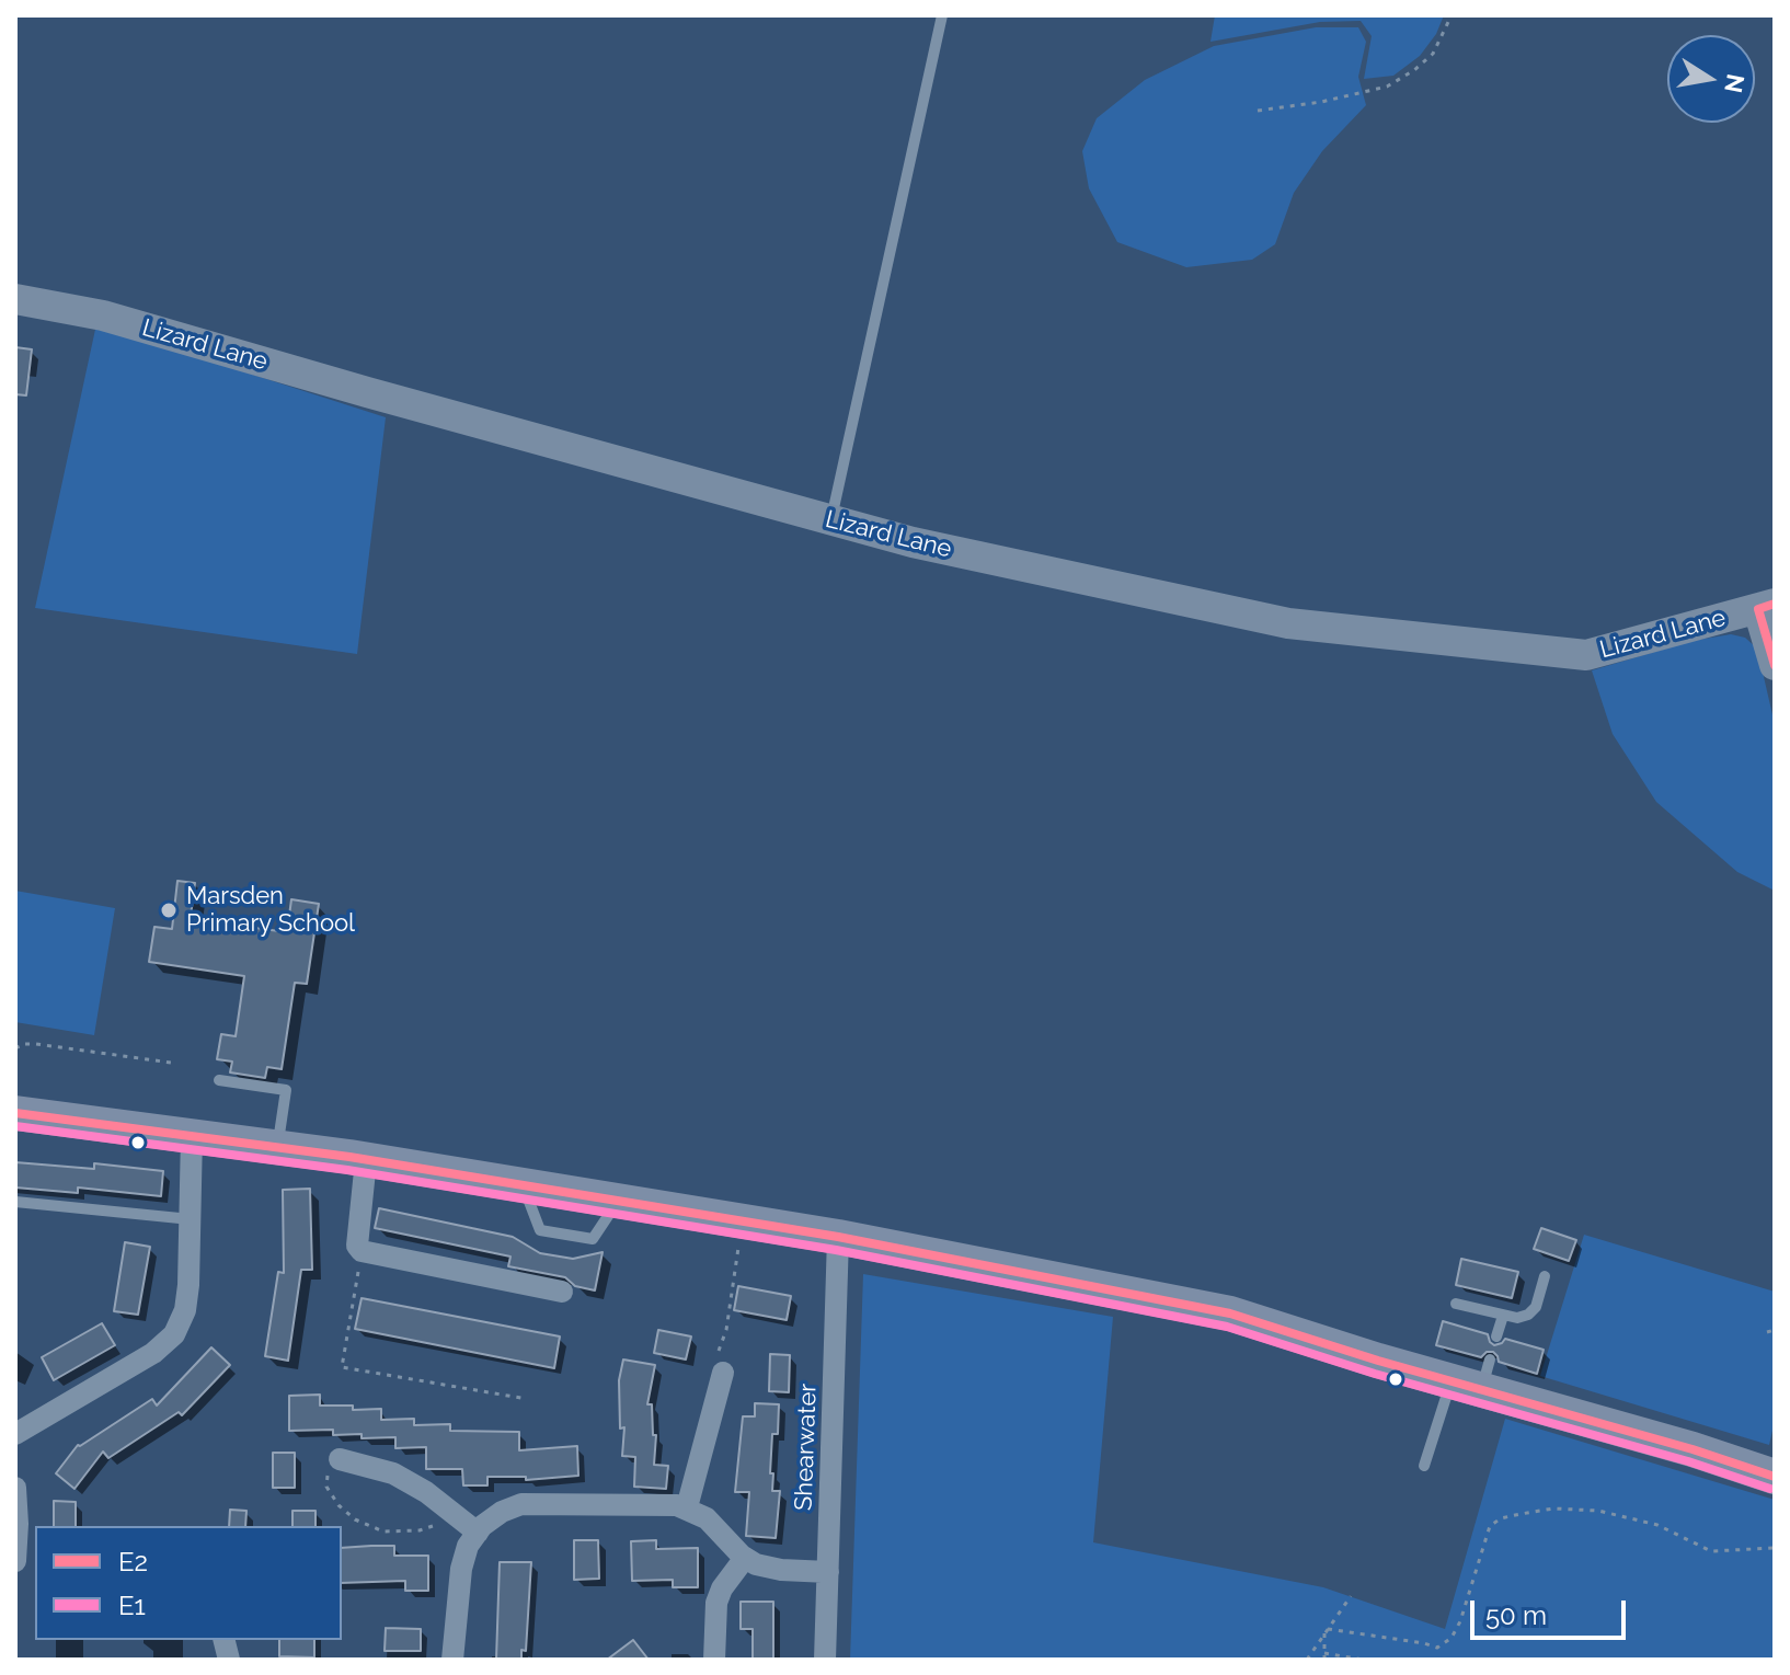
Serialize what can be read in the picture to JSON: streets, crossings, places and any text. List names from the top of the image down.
{
  "streets": {
    "street": ["Lizard Lane", "Shearwater"]
  },
  "places": ["Marsden Primary School"],
  "lines": ["transit line E2", "transit line E1"],
  "legend": ["E2", "E1"],
  "scale_bar": "50 m",
  "north": "right"
}
